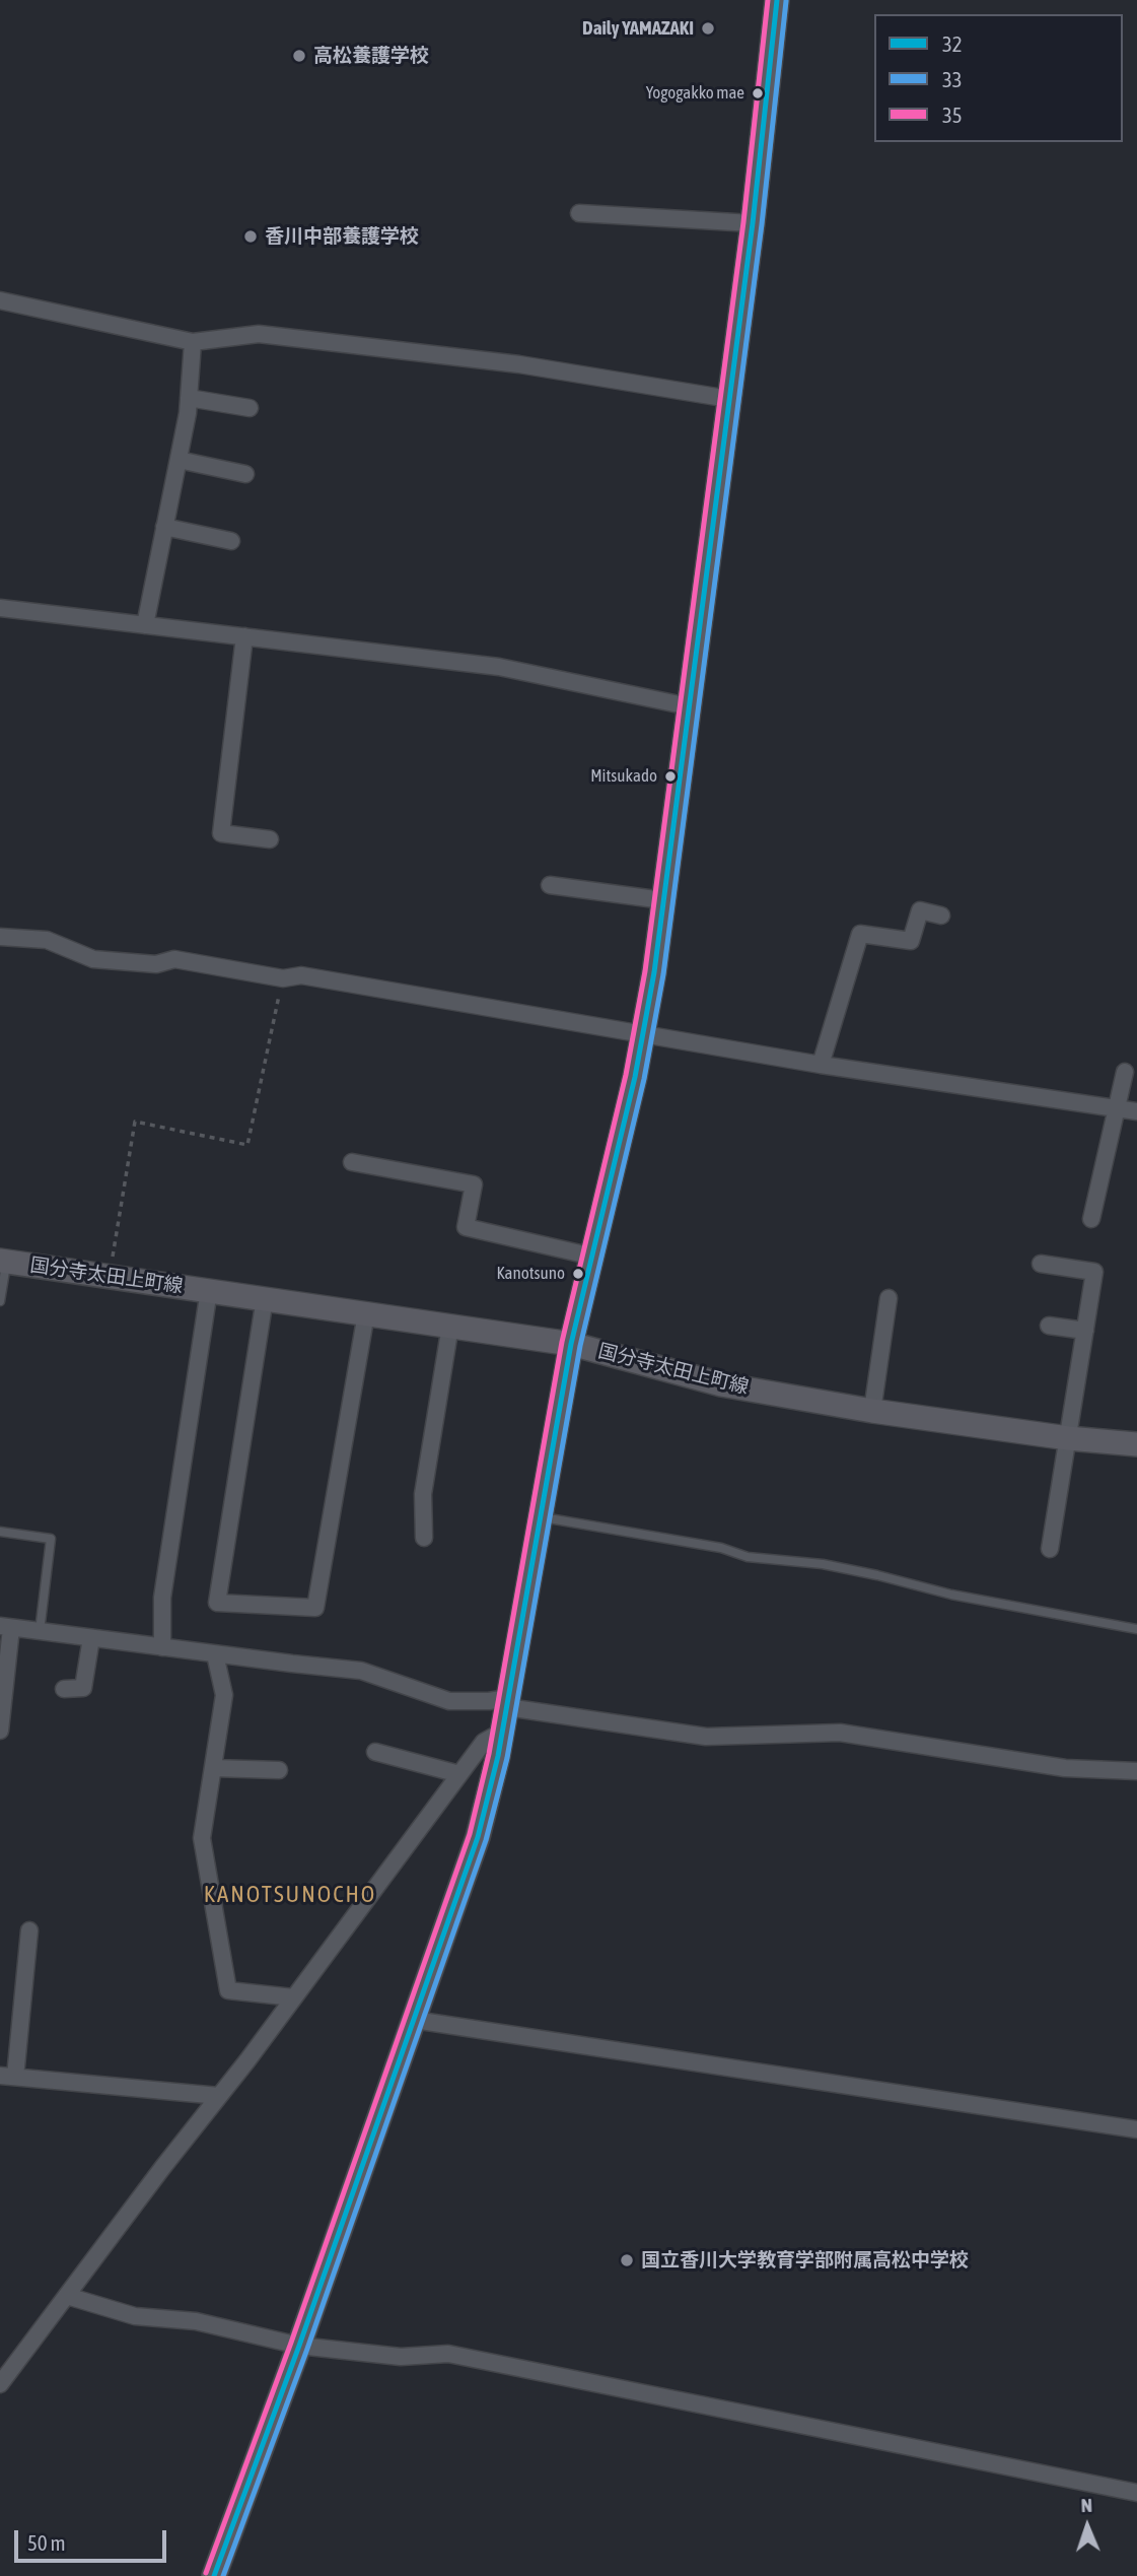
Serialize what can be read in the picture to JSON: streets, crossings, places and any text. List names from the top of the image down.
{
  "streets": {
    "main road": ["国分寺太田上町線"]
  },
  "districts": ["KANOTSUNOCHO"],
  "places": [
    "Daily YAMAZAKI",
    "高松養護学校",
    "Yogogakko mae",
    "香川中部養護学校",
    "Mitsukado",
    "Kanotsuno",
    "国立香川大学教育学部附属高松中学校"
  ],
  "lines": ["transit line 32", "transit line 35", "transit line 33"],
  "legend": ["32", "33", "35"],
  "scale_bar": "50 m",
  "north": "top"
}
